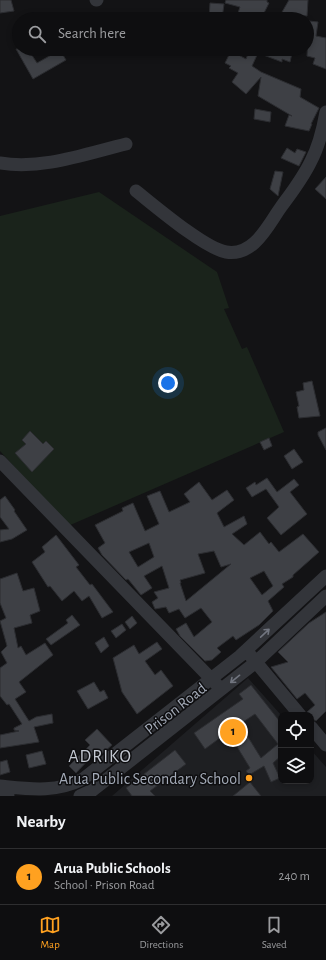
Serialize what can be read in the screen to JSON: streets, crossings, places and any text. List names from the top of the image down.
{
  "streets": {
    "street": ["Prison Road"]
  },
  "districts": ["ADRIKO"],
  "places": ["Arua Public Secondary School"],
  "page": {
    "search": "Search here",
    "pins": "1",
    "heading": "Nearby",
    "list": [
      {
        "mark": "1",
        "name": "Arua Public Schools",
        "note": "School · Prison Road",
        "value": "240 m"
      }
    ],
    "nav": ["Map", "Directions", "Saved"]
  }
}
